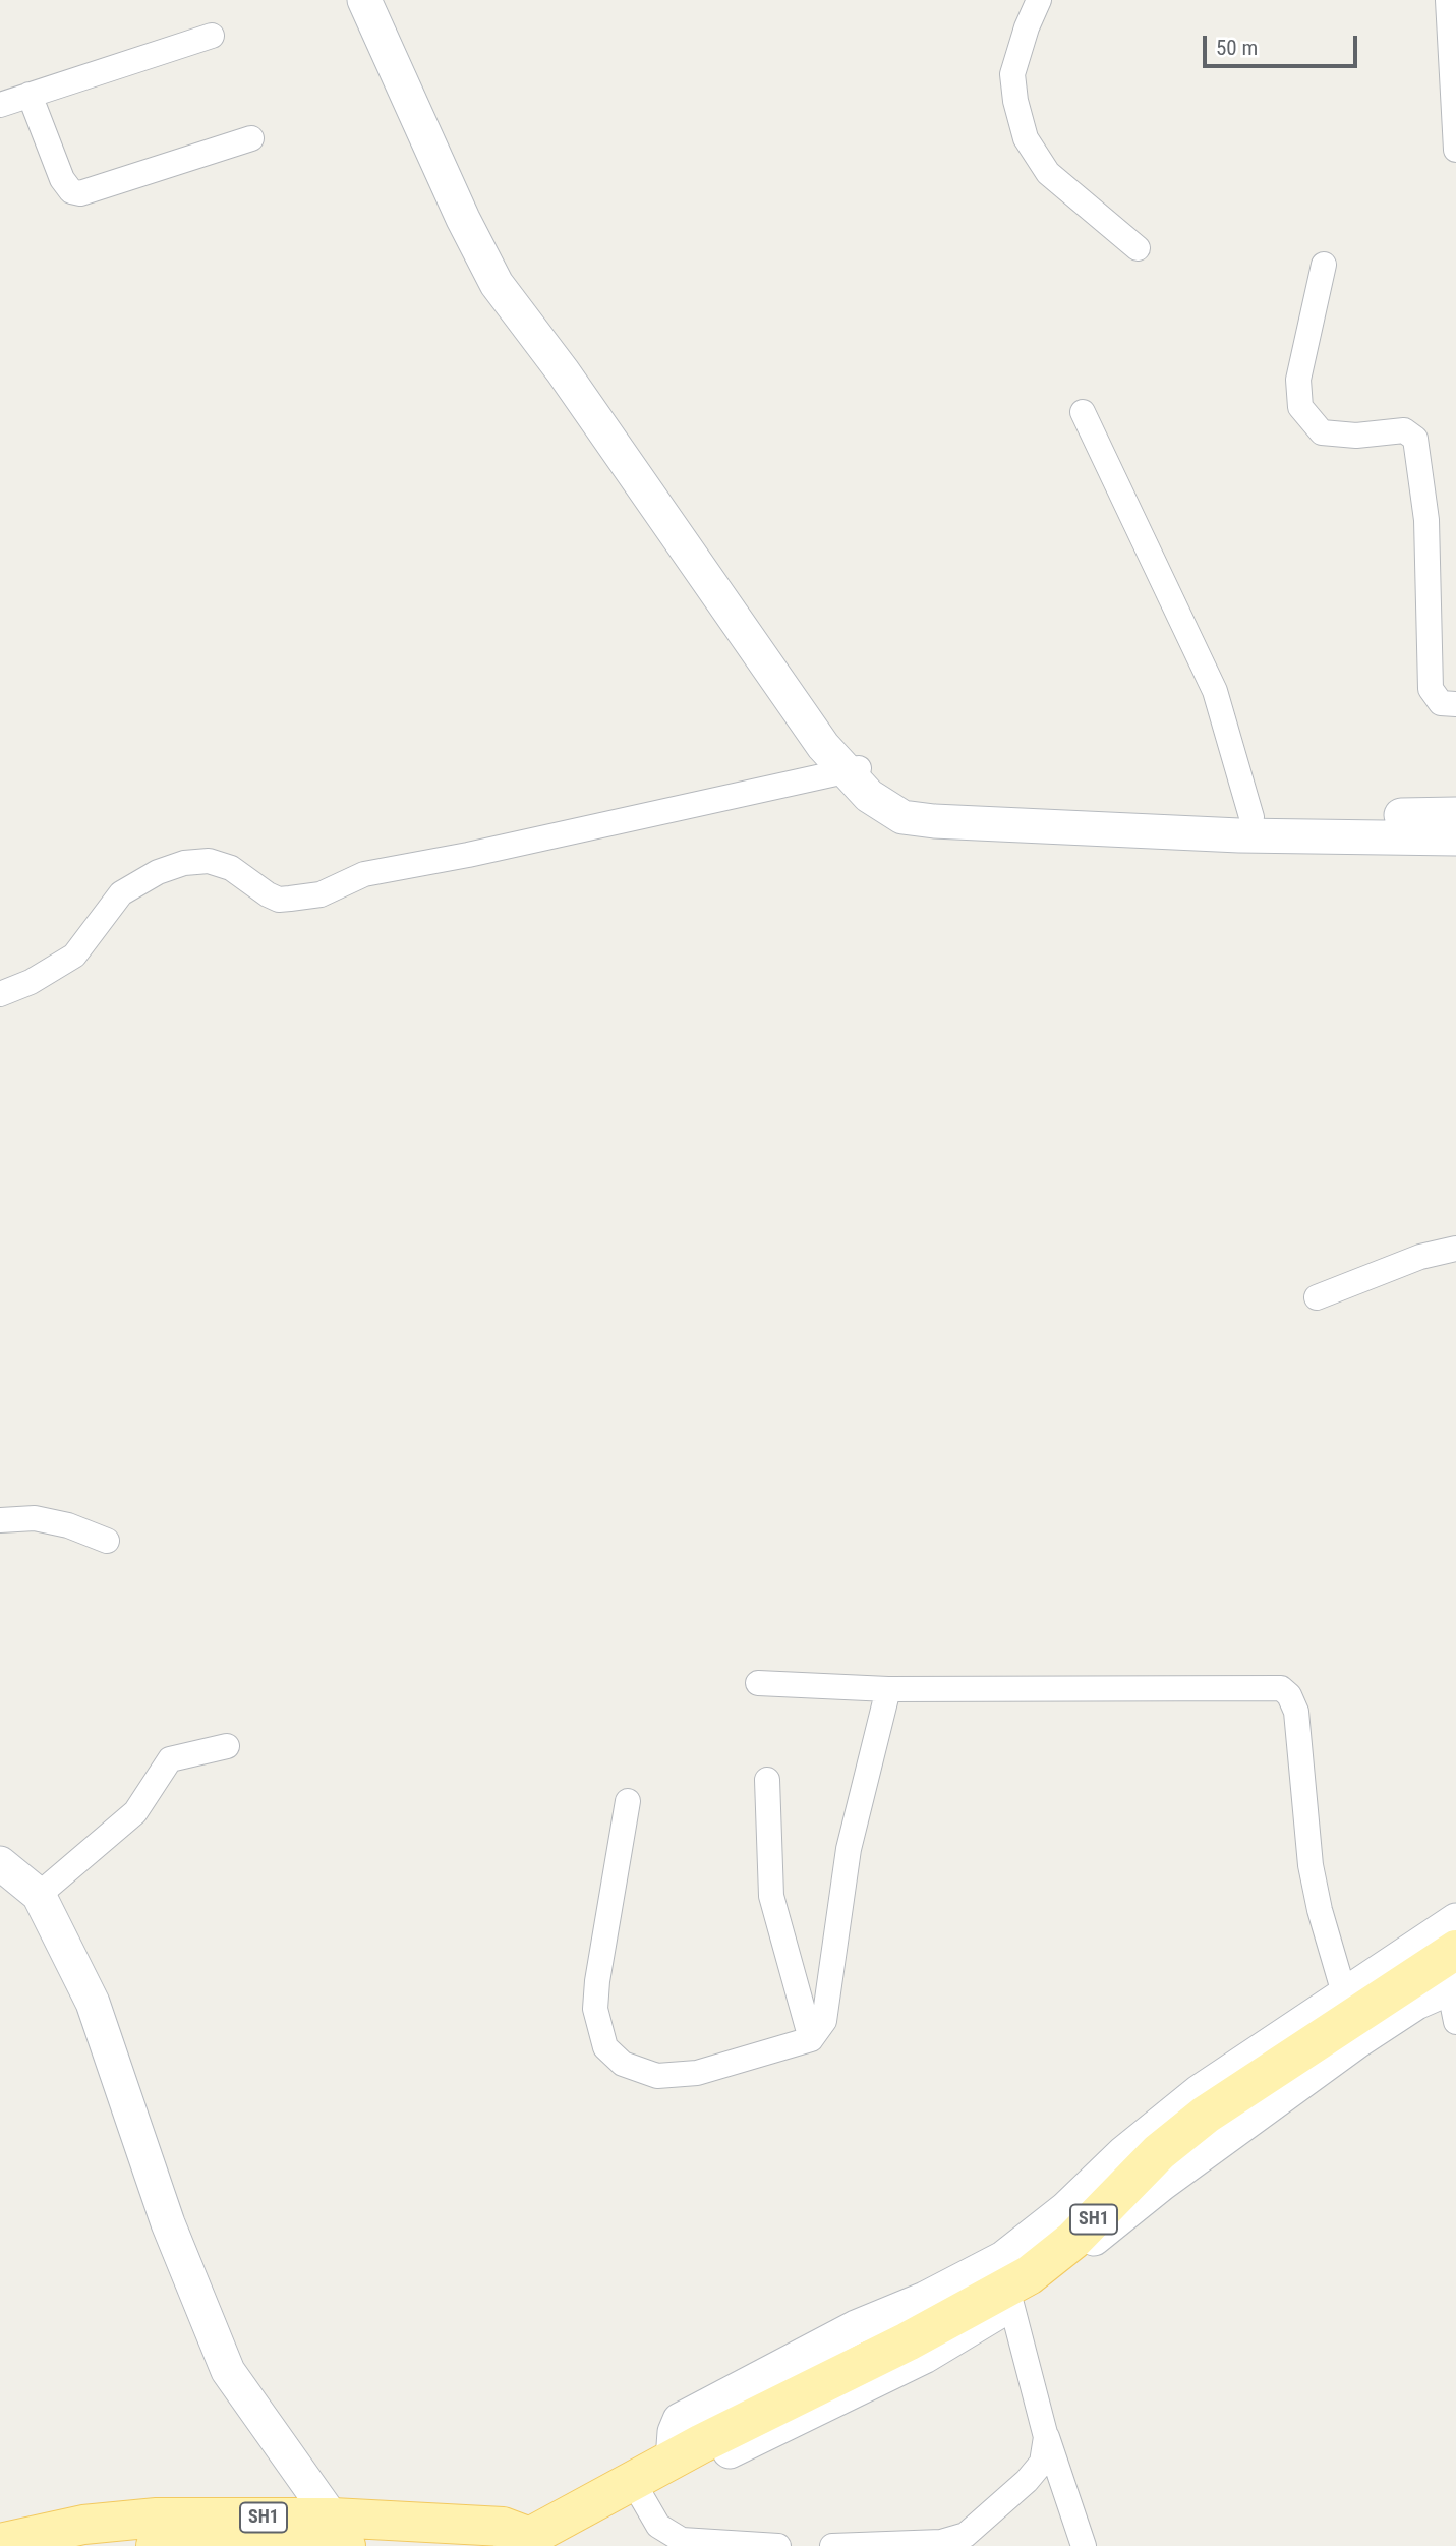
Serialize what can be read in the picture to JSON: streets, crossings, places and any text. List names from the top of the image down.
{
  "streets": {
    "main road": ["SH1"]
  },
  "scale_bar": "50 m"
}
